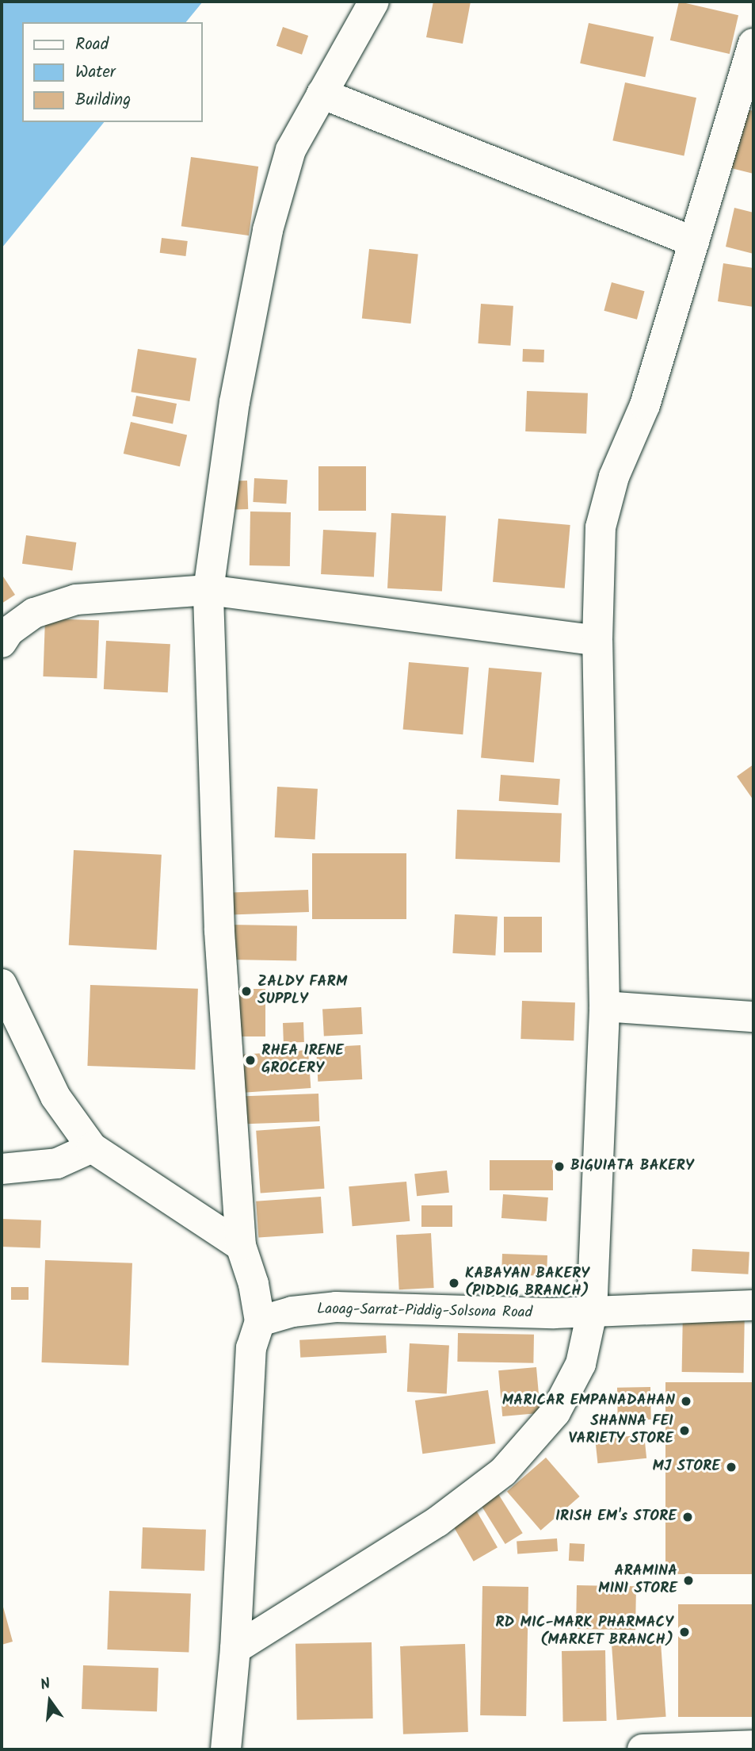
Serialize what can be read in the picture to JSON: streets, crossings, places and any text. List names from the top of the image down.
{
  "streets": {
    "street": ["Laoag-Sarrat-Piddig-Solsona Road"]
  },
  "places": [
    "ZALDY FARM SUPPLY",
    "RHEA IRENE GROCERY",
    "BIGUIATA BAKERY",
    "KABAYAN BAKERY (PIDDIG BRANCH)",
    "MARICAR EMPANADAHAN",
    "SHANNA FEI VARIETY STORE",
    "MJ STORE",
    "IRISH EM's STORE",
    "ARAMINA MINI STORE",
    "RD MIC-MARK PHARMACY (MARKET BRANCH)"
  ],
  "legend": ["Road", "Water", "Building"],
  "north": "top"
}
